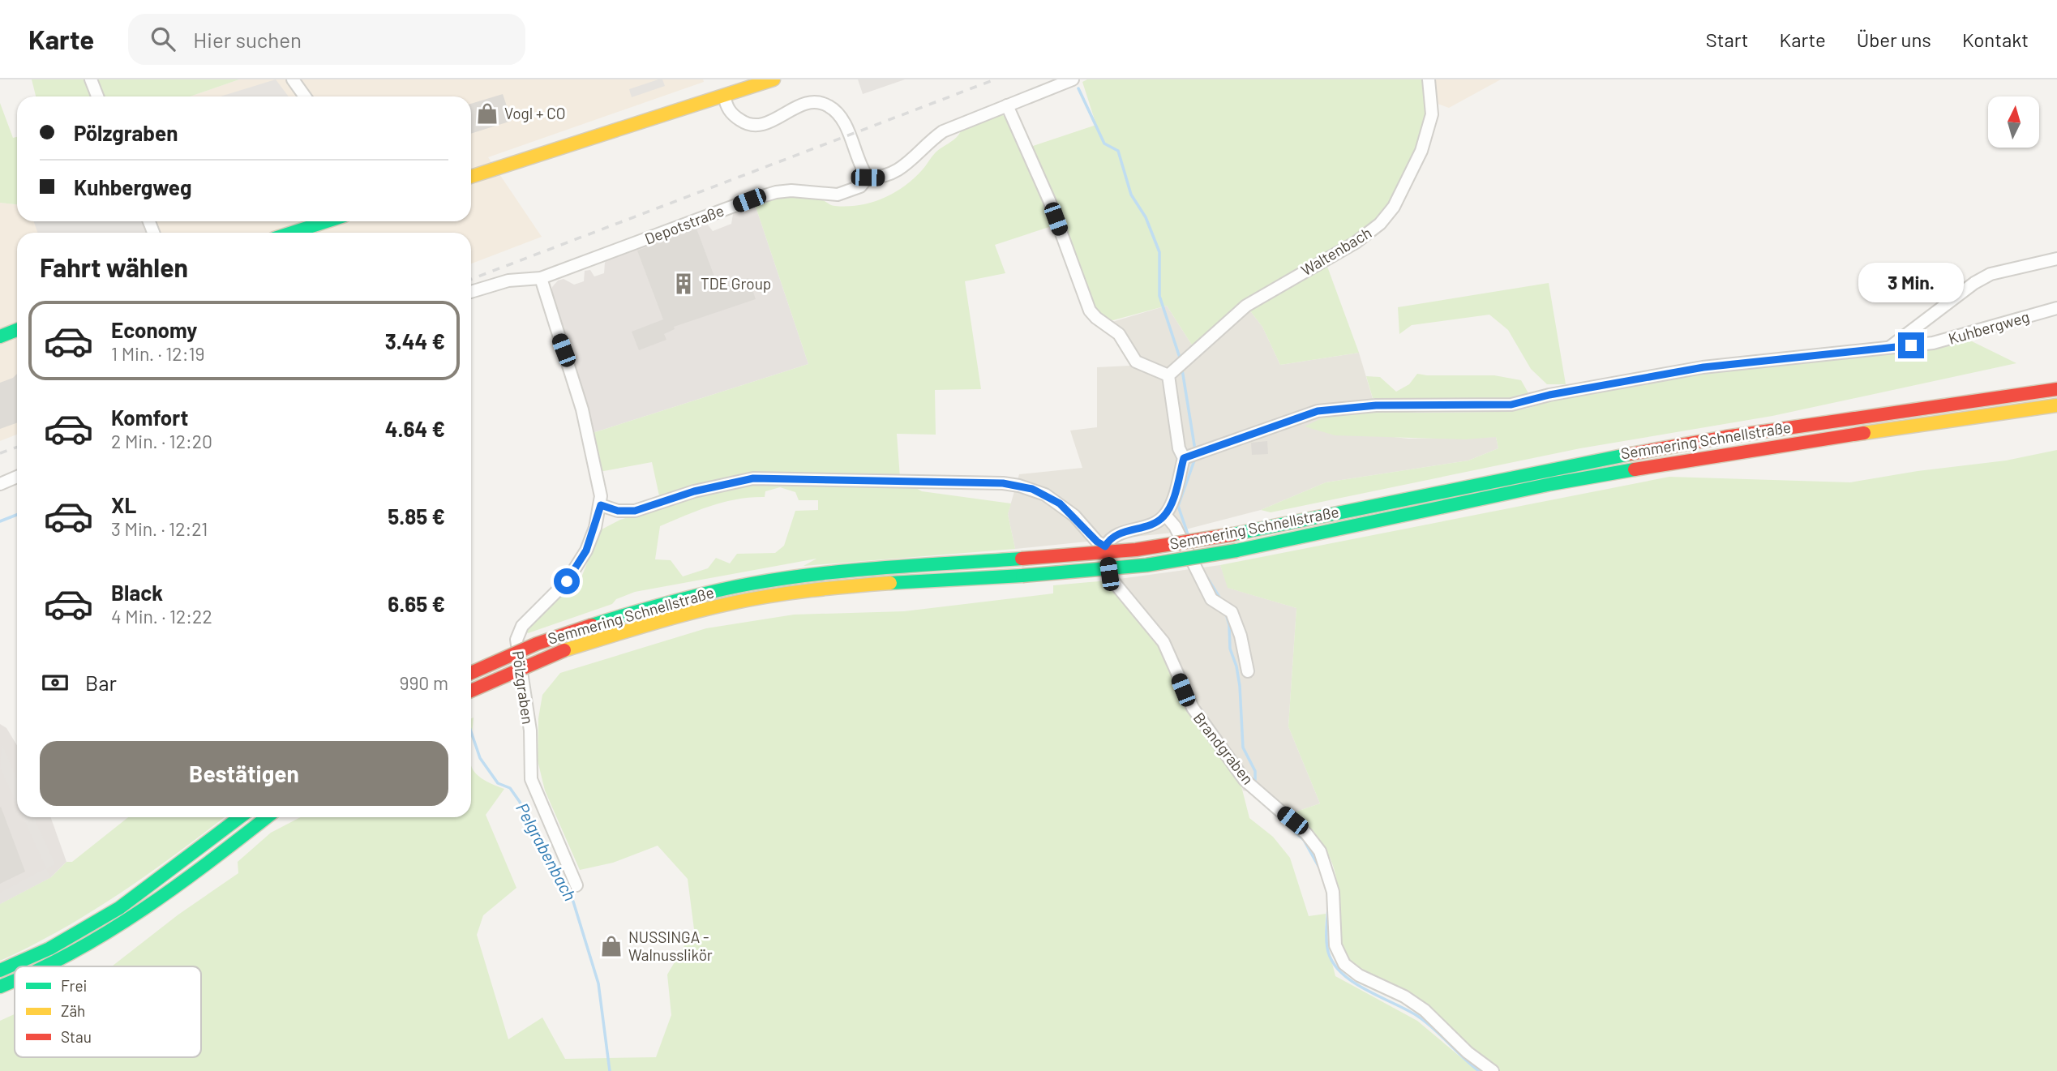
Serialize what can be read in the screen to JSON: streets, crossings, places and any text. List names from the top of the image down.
{
  "streets": {
    "main road": ["Semmering Schnellstraße"],
    "street": [
      "Depotstraße",
      "Waltenbach",
      "Kuhbergweg",
      "Pölzgraben",
      "Brandgraben"
    ]
  },
  "crossings": [
    ["Depotstraße", "Pölzgraben"]
  ],
  "water": ["Pelgrabenbach"],
  "places": {
    "shop": ["Vogl + CO", "NUSSINGA - Walnusslikör"],
    "building": ["TDE Group"]
  },
  "legend": ["Frei", "Zäh", "Stau"],
  "north": "top",
  "page": {
    "header": "Karte",
    "search": "Hier suchen",
    "nav": [
      "Start",
      "Karte",
      "Über uns",
      "Kontakt"
    ],
    "banner": ["Pölzgraben", "Kuhbergweg"],
    "heading": "Fahrt wählen",
    "bubble": "3 Min.",
    "list": [
      {
        "name": "Economy",
        "note": "1 Min. · 12:19",
        "value": "3.44 €"
      },
      {
        "name": "Komfort",
        "note": "2 Min. · 12:20",
        "value": "4.64 €"
      },
      {
        "name": "XL",
        "note": "3 Min. · 12:21",
        "value": "5.85 €"
      },
      {
        "name": "Black",
        "note": "4 Min. · 12:22",
        "value": "6.65 €"
      }
    ],
    "pay": ["Bar", "990 m"],
    "buttons": "Bestätigen"
  }
}
